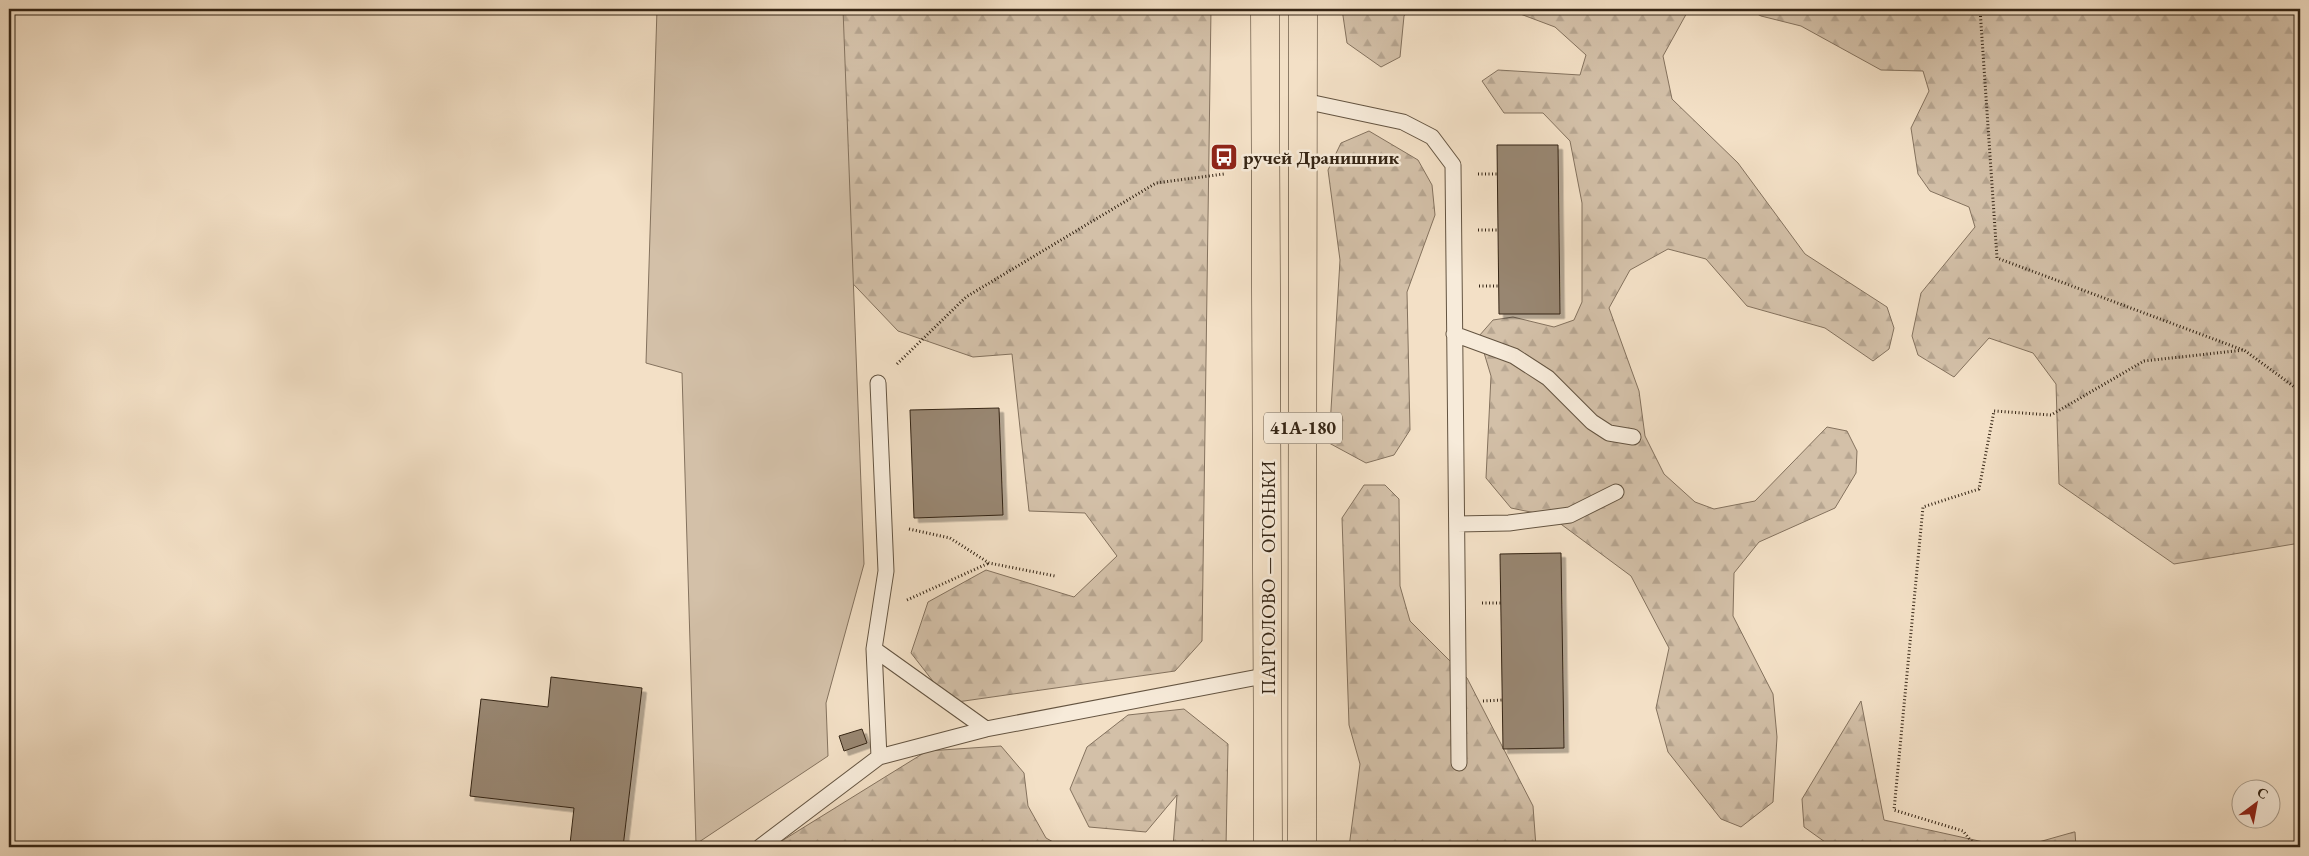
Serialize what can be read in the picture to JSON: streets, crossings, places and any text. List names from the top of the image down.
{
  "streets": {
    "main road": ["41А-180", "ПАРГОЛОВО — ОГОНЬКИ"]
  },
  "places": {
    "bus stop": ["ручей Дранишник"]
  },
  "north": "top right"
}
